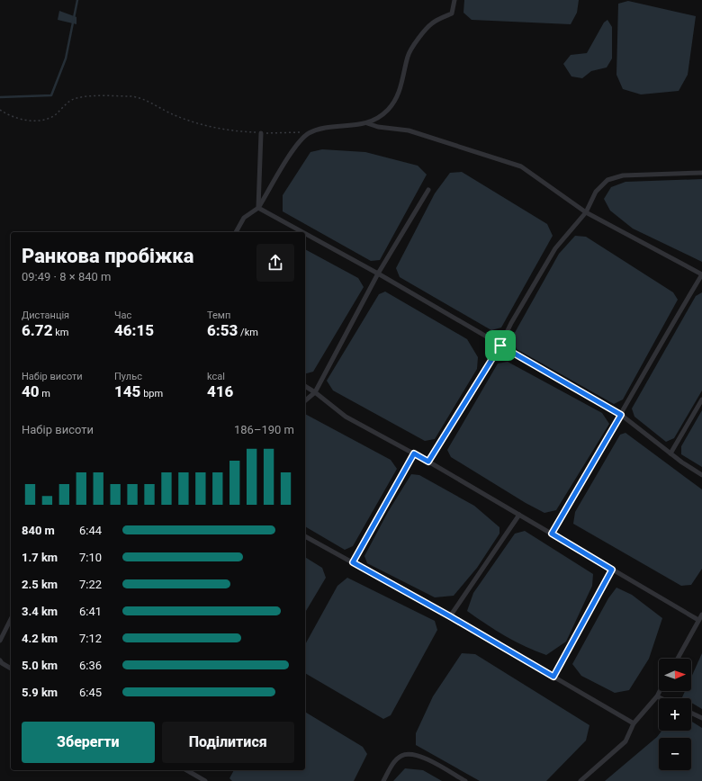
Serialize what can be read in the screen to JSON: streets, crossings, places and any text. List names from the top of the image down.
{
  "north": "right",
  "page": {
    "heading": ["Ранкова пробіжка", "09:49 · 8 × 840 m"],
    "stats": [
      ["Дистанція", "6.72 km"],
      ["Час", "46:15"],
      ["Темп", "6:53 /km"],
      ["Набір висоти", "40 m"],
      ["Пульс", "145 bpm"],
      ["kcal", "416"]
    ],
    "chart": ["Набір висоти", "186–190 m"],
    "list": [
      {
        "name": "840 m",
        "note": "6:44"
      },
      {
        "name": "1.7 km",
        "note": "7:10"
      },
      {
        "name": "2.5 km",
        "note": "7:22"
      },
      {
        "name": "3.4 km",
        "note": "6:41"
      },
      {
        "name": "4.2 km",
        "note": "7:12"
      },
      {
        "name": "5.0 km",
        "note": "6:36"
      },
      {
        "name": "5.9 km",
        "note": "6:45"
      }
    ],
    "map_buttons": ["+", "−"],
    "buttons": ["Зберегти", "Поділитися"]
  }
}
